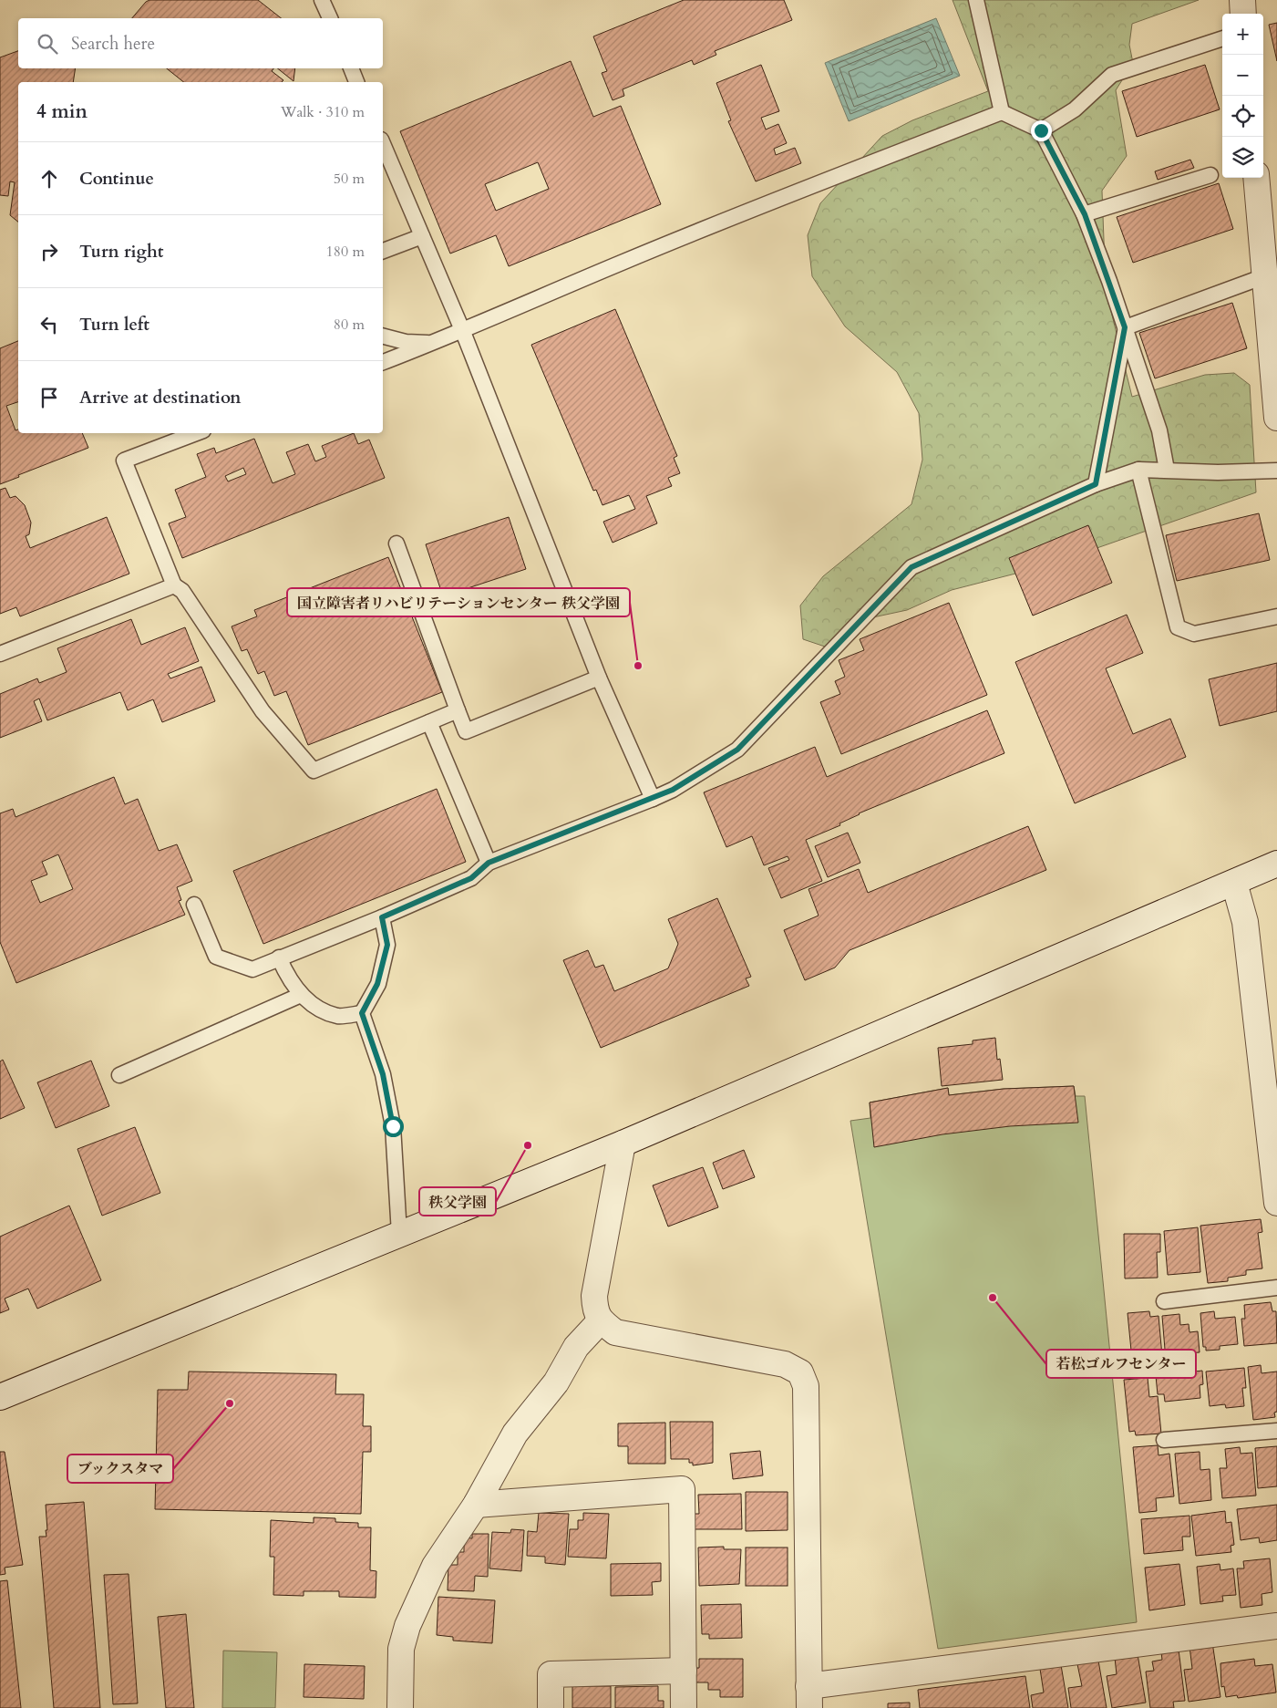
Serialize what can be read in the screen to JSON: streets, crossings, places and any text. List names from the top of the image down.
{
  "places": [
    "国立障害者リハビリテーションセンター 秩父学園",
    "秩父学園",
    "若松ゴルフセンター",
    "ブックスタマ"
  ],
  "page": {
    "map_buttons": ["+", "−"],
    "search": "Search here",
    "heading": ["4 min", "Walk · 310 m"],
    "list": [
      ["Continue", "50 m"],
      ["Turn right", "180 m"],
      ["Turn left", "80 m"],
      "Arrive at destination"
    ]
  }
}
